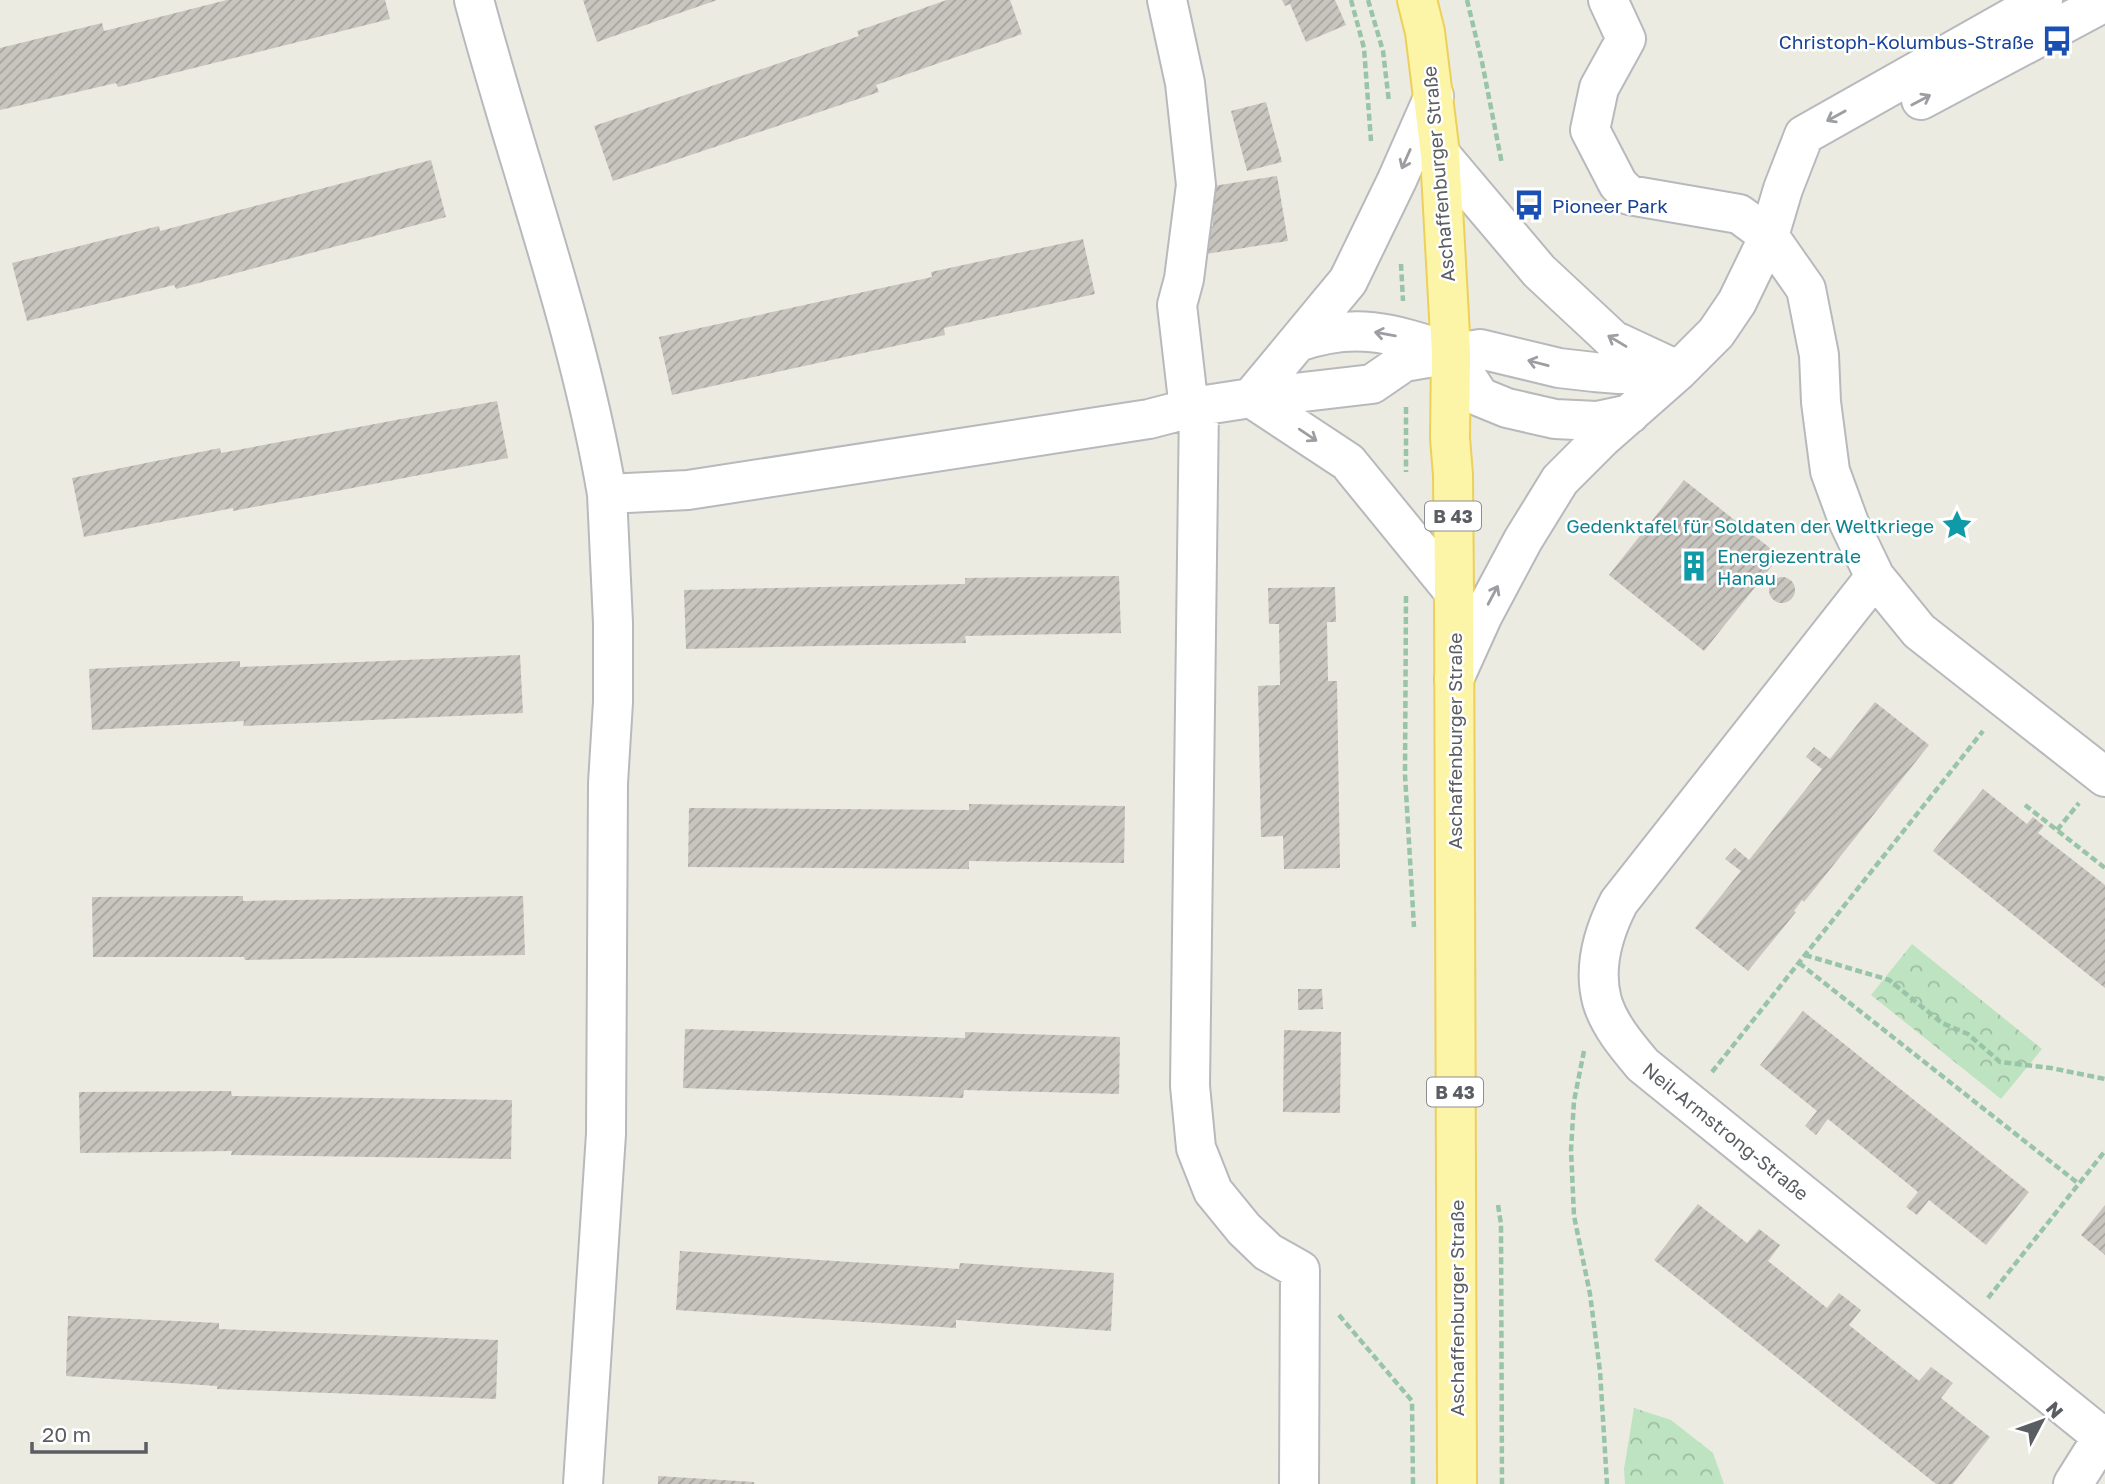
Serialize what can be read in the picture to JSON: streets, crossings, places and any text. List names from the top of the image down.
{
  "streets": {
    "main road": ["Aschaffenburger Straße", "B 43"],
    "street": ["Neil-Armstrong-Straße"]
  },
  "places": {
    "bus stop": ["Christoph-Kolumbus-Straße", "Pioneer Park"],
    "place": ["Gedenktafel für Soldaten der Weltkriege"],
    "building": ["Energiezentrale Hanau"]
  },
  "scale_bar": "20 m",
  "north": "top right"
}
